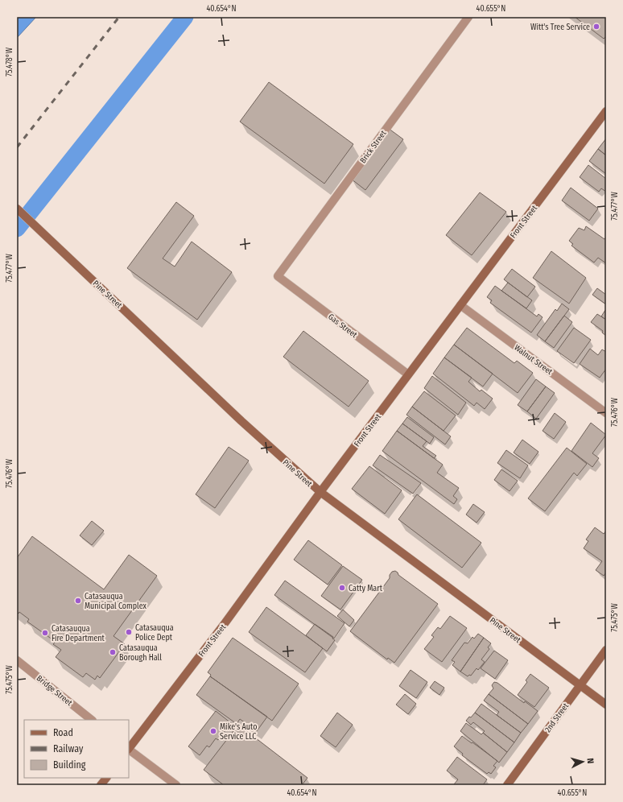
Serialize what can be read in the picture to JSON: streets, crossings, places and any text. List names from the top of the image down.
{
  "streets": {
    "main road": ["Front Street", "Pine Street", "2nd Street"],
    "street": [
      "Brick Street",
      "Gas Street",
      "Walnut Street",
      "Bridge Street"
    ]
  },
  "crossings": [
    ["Brick Street", "Gas Street"],
    ["Front Street", "Pine Street"],
    ["Front Street", "Gas Street"],
    ["Front Street", "Walnut Street"],
    ["Pine Street", "2nd Street"]
  ],
  "places": [
    "Witt's Tree Service",
    "Catty Mart",
    "Catasauqua Municipal Complex",
    "Catasauqua Police Dept",
    "Catasauqua Fire Department",
    "Catasauqua Borough Hall",
    "Mike's Auto Service LLC"
  ],
  "legend": ["Road", "Railway", "Building"],
  "north": "right",
  "coordinates": [
    "40.654°N",
    "40.655°N",
    "75.478°W",
    "75.477°W",
    "75.476°W",
    "75.475°W"
  ]
}
